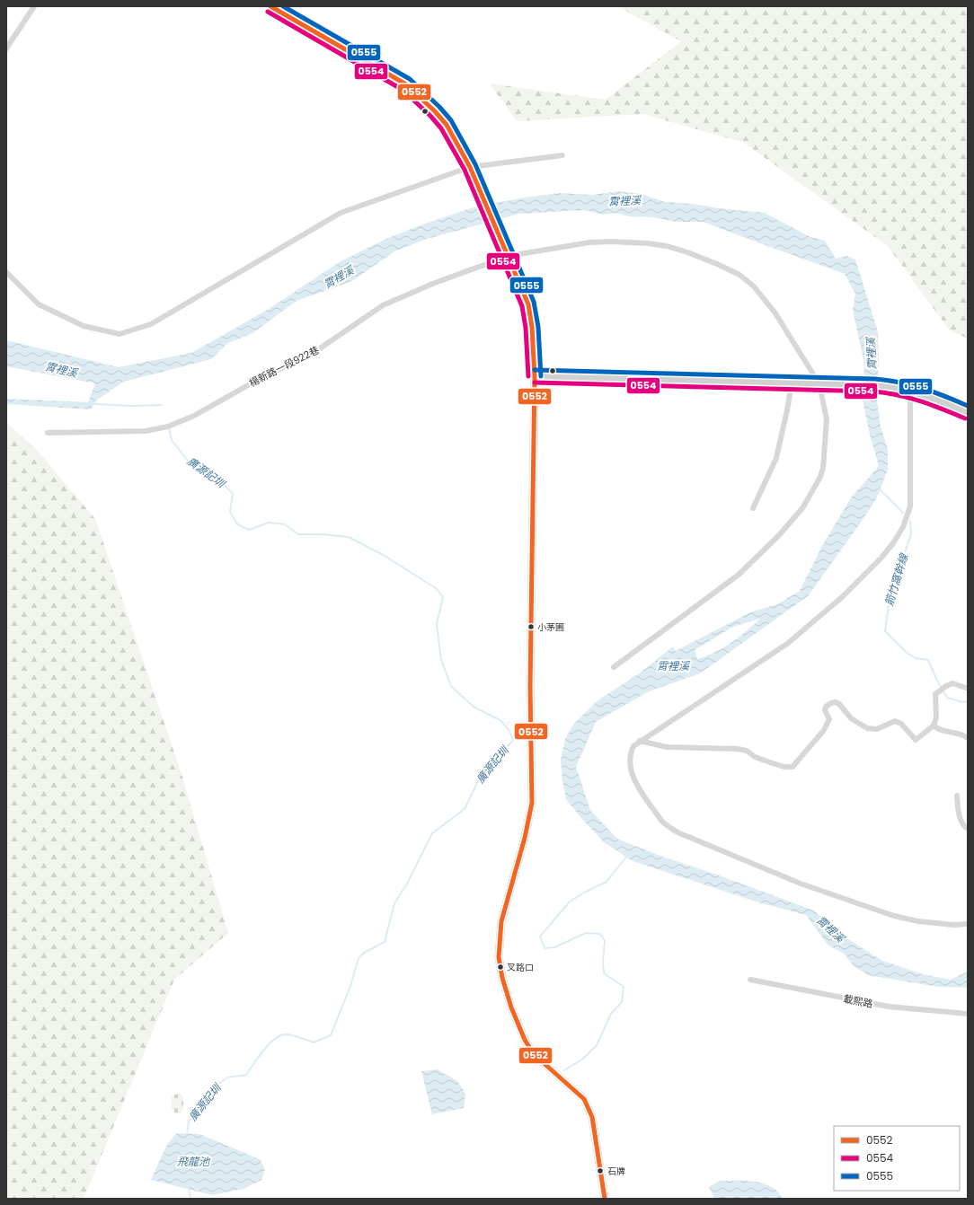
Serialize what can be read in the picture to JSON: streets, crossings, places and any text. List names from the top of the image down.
{
  "streets": {
    "street": ["楊新路一段922巷", "載熙路"]
  },
  "water": [
    "霄裡溪",
    "廣源記圳",
    "箭竹窩幹線",
    "飛龍池"
  ],
  "places": ["小茅圃", "叉路口", "石牌"],
  "lines": ["transit line 0552", "transit line 0555", "transit line 0554"],
  "legend": ["0552", "0554", "0555"]
}
